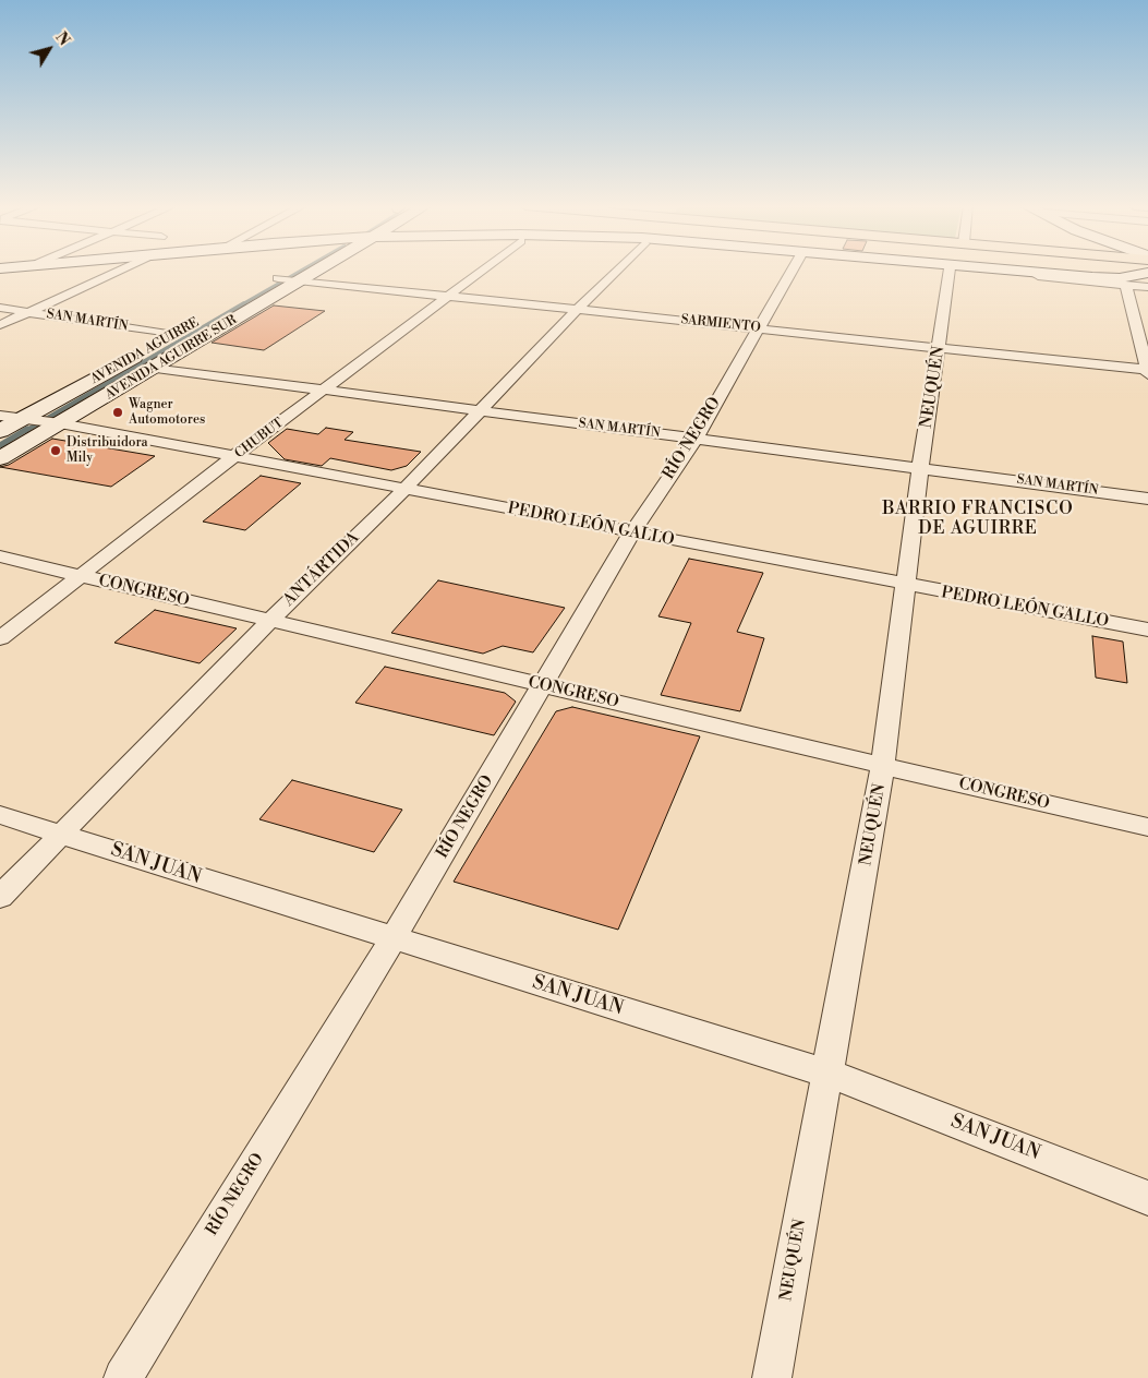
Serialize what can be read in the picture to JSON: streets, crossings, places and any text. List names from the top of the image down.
{
  "streets": {
    "main road": ["AVENIDA AGUIRRE", "AVENIDA AGUIRRE SUR"],
    "street": [
      "SAN MARTÍN",
      "SARMIENTO",
      "NEUQUÉN",
      "CHUBUT",
      "RÍO NEGRO",
      "PEDRO LEÓN GALLO",
      "ANTÁRTIDA",
      "CONGRESO",
      "SAN JUAN"
    ]
  },
  "crossings": [
    ["SAN MARTÍN", "AVENIDA AGUIRRE"],
    ["SAN MARTÍN", "AVENIDA AGUIRRE SUR"],
    ["SAN MARTÍN", "NEUQUÉN"],
    ["SAN MARTÍN", "CHUBUT"],
    ["SAN MARTÍN", "RÍO NEGRO"],
    ["SAN MARTÍN", "ANTÁRTIDA"],
    ["SARMIENTO", "AVENIDA AGUIRRE"],
    ["SARMIENTO", "AVENIDA AGUIRRE SUR"],
    ["SARMIENTO", "NEUQUÉN"],
    ["SARMIENTO", "CHUBUT"],
    ["SARMIENTO", "RÍO NEGRO"],
    ["SARMIENTO", "ANTÁRTIDA"],
    ["AVENIDA AGUIRRE", "AVENIDA AGUIRRE SUR"],
    ["AVENIDA AGUIRRE", "PEDRO LEÓN GALLO"],
    ["AVENIDA AGUIRRE SUR", "PEDRO LEÓN GALLO"],
    ["NEUQUÉN", "PEDRO LEÓN GALLO"],
    ["NEUQUÉN", "CONGRESO"],
    ["NEUQUÉN", "SAN JUAN"],
    ["CHUBUT", "PEDRO LEÓN GALLO"],
    ["CHUBUT", "CONGRESO"],
    ["RÍO NEGRO", "PEDRO LEÓN GALLO"],
    ["RÍO NEGRO", "CONGRESO"],
    ["RÍO NEGRO", "SAN JUAN"],
    ["PEDRO LEÓN GALLO", "ANTÁRTIDA"],
    ["ANTÁRTIDA", "CONGRESO"],
    ["ANTÁRTIDA", "SAN JUAN"]
  ],
  "districts": ["BARRIO FRANCISCO DE AGUIRRE"],
  "places": ["Wagner Automotores", "Distribuidora Mily"],
  "north": "top right"
}
